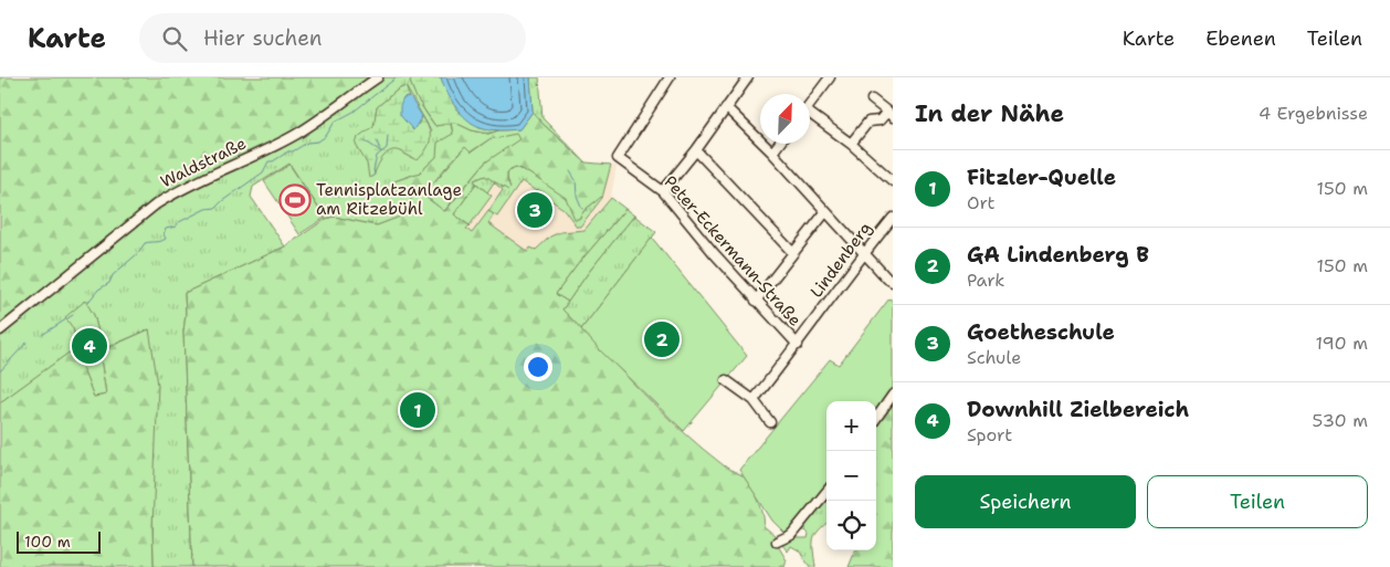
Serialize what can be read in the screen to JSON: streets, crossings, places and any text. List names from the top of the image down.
{
  "streets": {
    "street": ["Waldstraße", "Peter-Eckermann-Straße", "Lindenberg"]
  },
  "crossings": [
    ["Peter-Eckermann-Straße", "Lindenberg"]
  ],
  "places": {
    "sports": ["Tennisplatzanlage am Ritzebühl"]
  },
  "scale_bar": "100 m",
  "north": "top right",
  "page": {
    "header": "Karte",
    "search": "Hier suchen",
    "nav": ["Karte", "Ebenen", "Teilen"],
    "heading": ["In der Nähe", "4 Ergebnisse"],
    "list": [
      {
        "mark": "1",
        "name": "Fitzler-Quelle",
        "note": "Ort",
        "value": "150 m"
      },
      {
        "mark": "2",
        "name": "GA Lindenberg B",
        "note": "Park",
        "value": "150 m"
      },
      {
        "mark": "3",
        "name": "Goetheschule",
        "note": "Schule",
        "value": "190 m"
      },
      {
        "mark": "4",
        "name": "Downhill Zielbereich",
        "note": "Sport",
        "value": "530 m"
      }
    ],
    "pins": [
      "3",
      "2",
      "4",
      "1"
    ],
    "map_buttons": ["+", "−"],
    "buttons": ["Speichern", "Teilen"],
    "scale": "100 m"
  }
}
